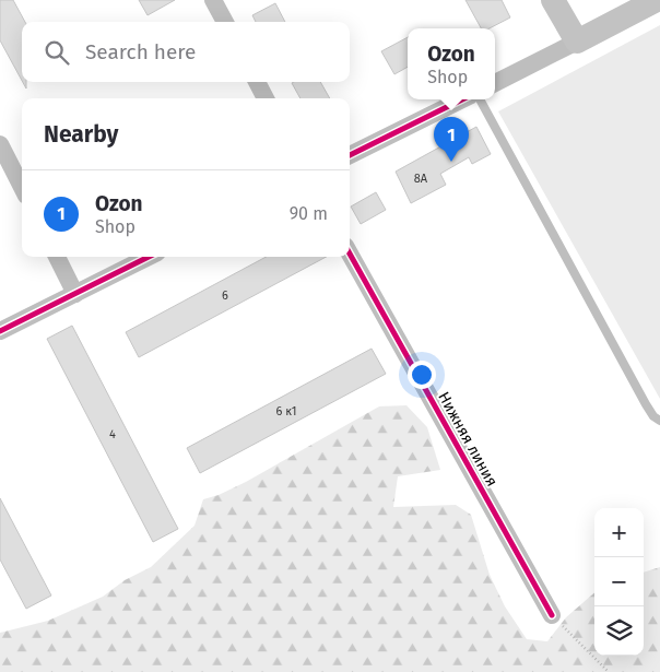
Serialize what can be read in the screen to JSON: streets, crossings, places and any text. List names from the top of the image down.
{
  "streets": {
    "street": ["Нижняя линия"]
  },
  "house_numbers": [
    "8А",
    "6",
    "6 к1",
    "4"
  ],
  "page": {
    "search": "Search here",
    "popup": ["Ozon", "Shop"],
    "heading": "Nearby",
    "pins": "1",
    "list": [
      {
        "mark": "1",
        "name": "Ozon",
        "note": "Shop",
        "value": "90 m"
      }
    ],
    "map_buttons": ["+", "−"]
  }
}
